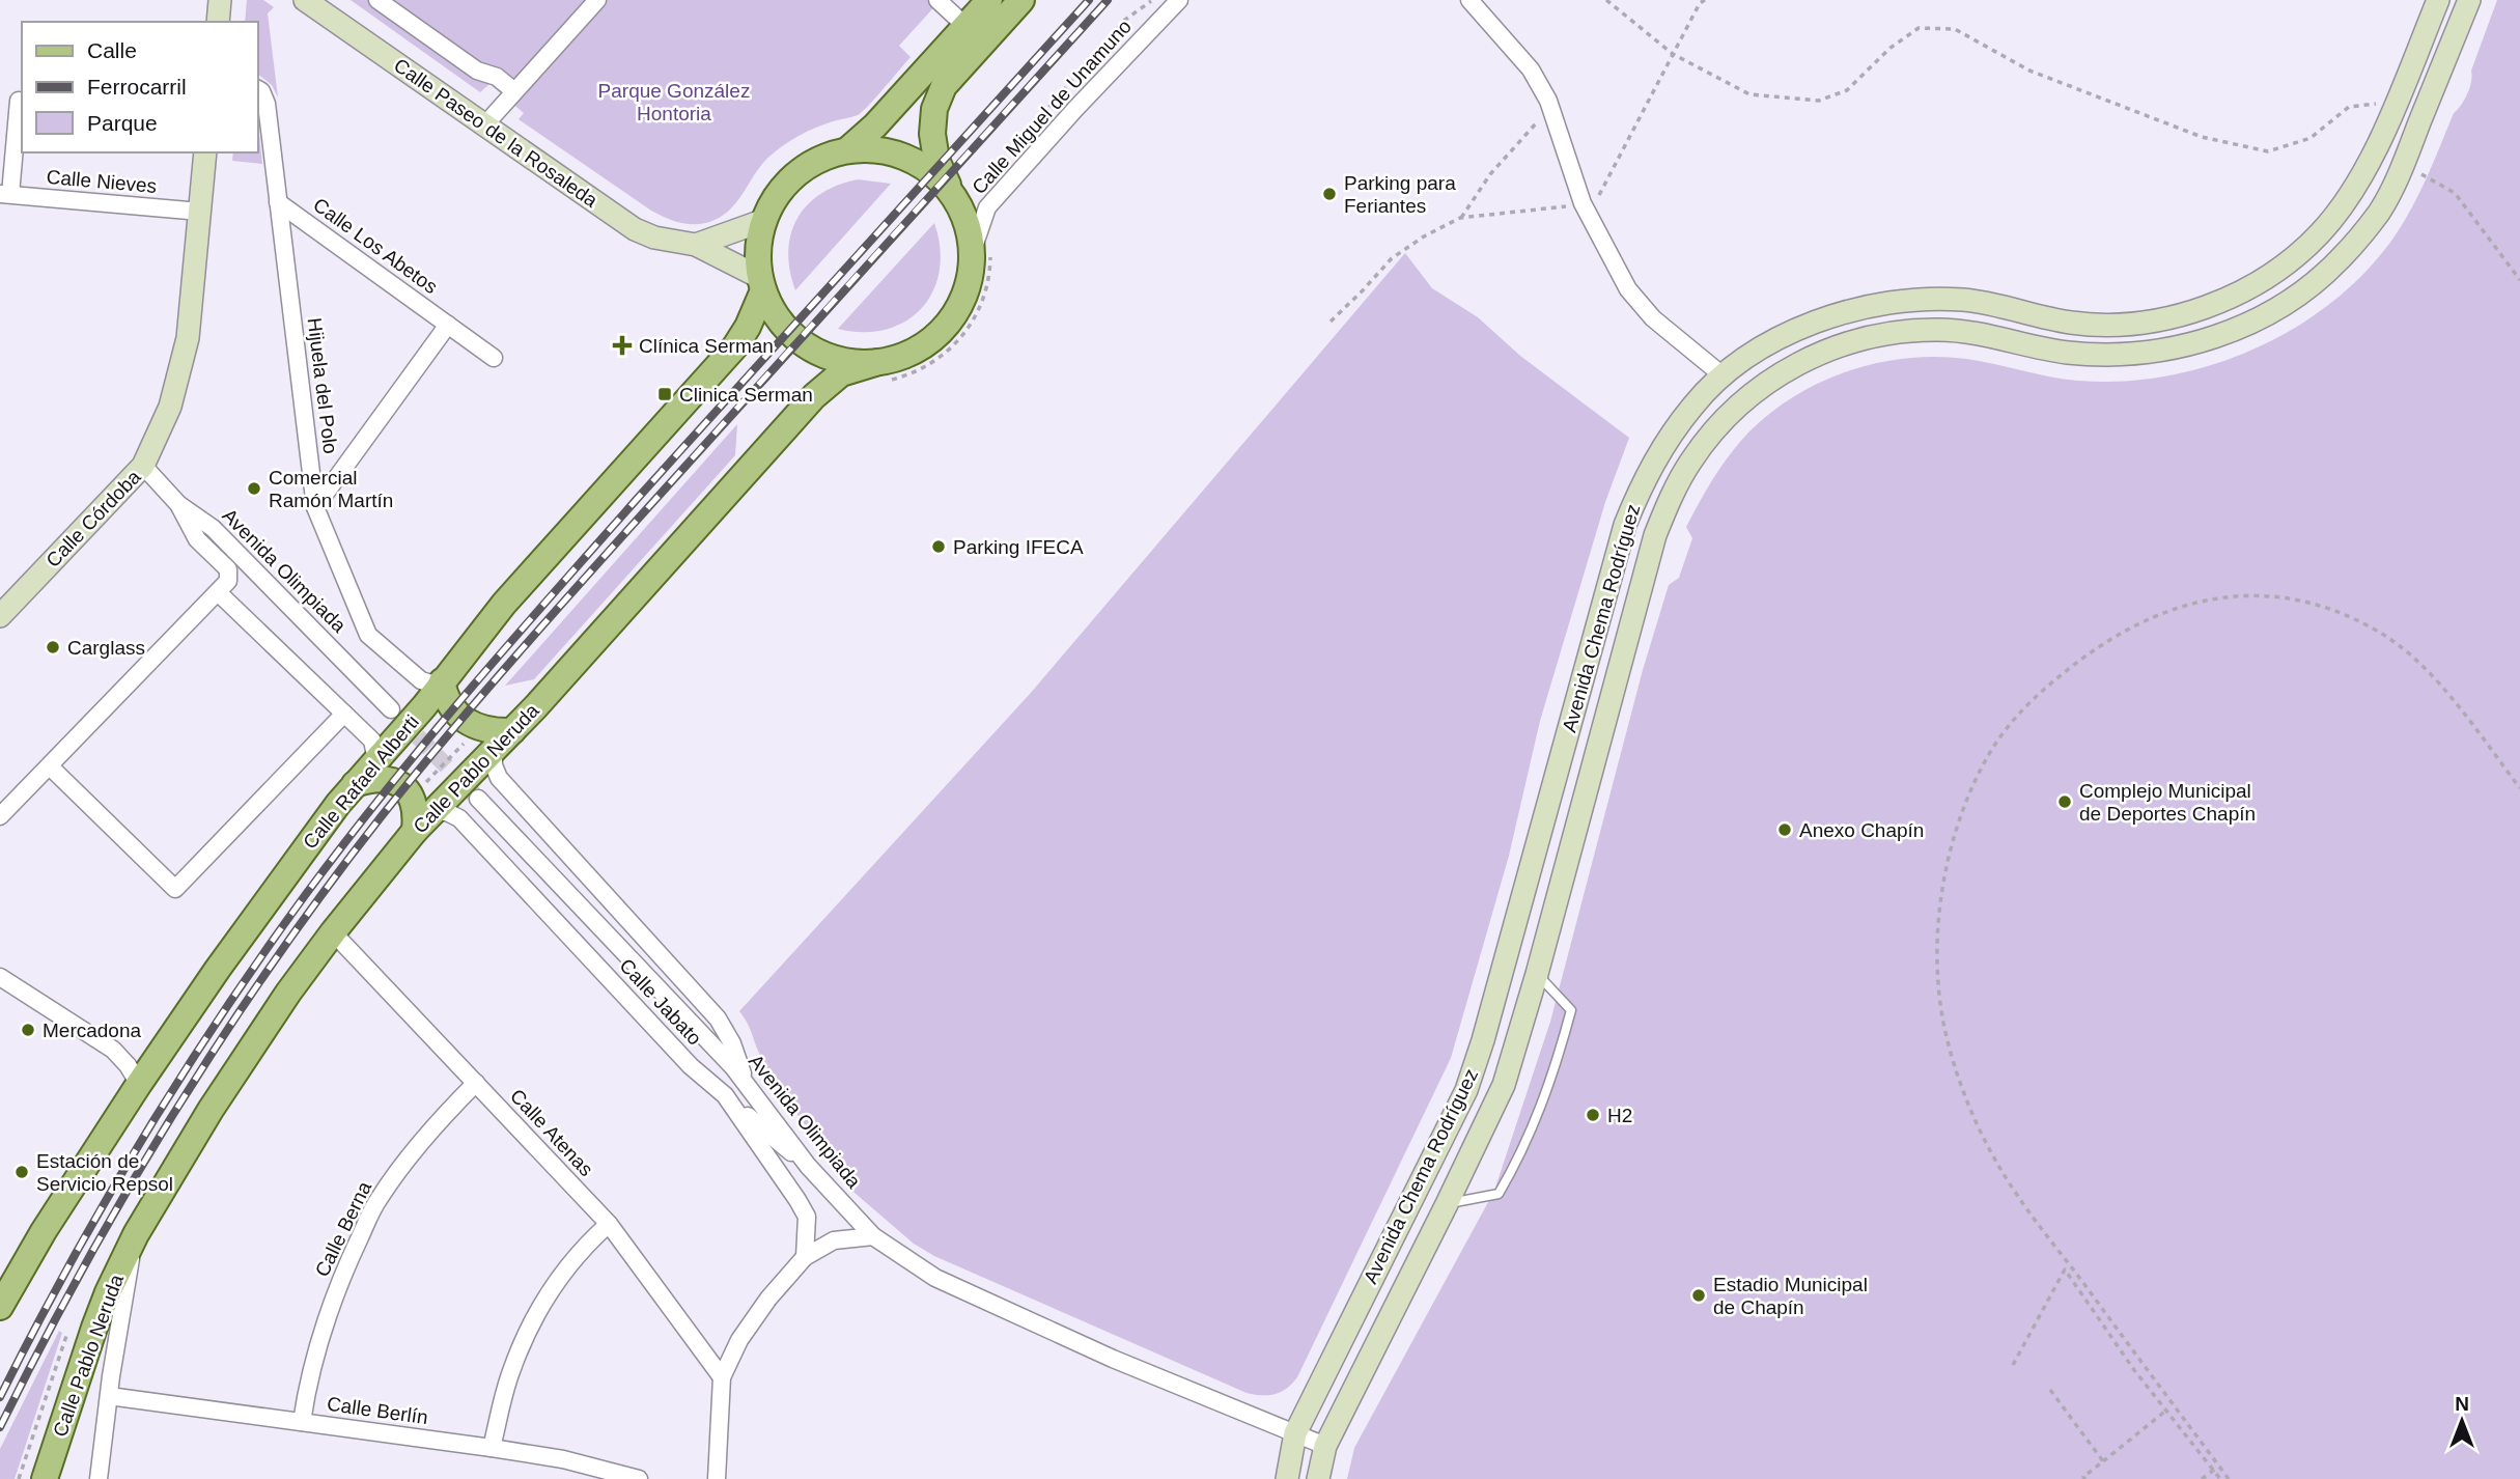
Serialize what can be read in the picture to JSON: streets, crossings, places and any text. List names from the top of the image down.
{
  "streets": {
    "main road": [
      "Calle Paseo de la Rosaleda",
      "Calle Córdoba",
      "Avenida Chema Rodríguez",
      "Calle Pablo Neruda",
      "Calle Rafael Alberti"
    ],
    "street": [
      "Calle Miguel de Unamuno",
      "Calle Nieves",
      "Calle Los Abetos",
      "Hijuela del Polo",
      "Avenida Olimpiada",
      "Calle Jabato",
      "Calle Atenas",
      "Calle Berna",
      "Calle Berlín"
    ]
  },
  "crossings": [
    ["Calle Miguel de Unamuno", "Calle Paseo de la Rosaleda"],
    ["Calle Miguel de Unamuno", "Calle Pablo Neruda"],
    ["Calle Miguel de Unamuno", "Calle Rafael Alberti"],
    ["Calle Paseo de la Rosaleda", "Calle Pablo Neruda"],
    ["Calle Paseo de la Rosaleda", "Calle Rafael Alberti"],
    ["Calle Nieves", "Calle Córdoba"],
    ["Calle Los Abetos", "Hijuela del Polo"],
    ["Hijuela del Polo", "Calle Rafael Alberti"],
    ["Calle Córdoba", "Avenida Olimpiada"],
    ["Avenida Olimpiada", "Avenida Chema Rodríguez"],
    ["Calle Pablo Neruda", "Calle Rafael Alberti"],
    ["Calle Pablo Neruda", "Calle Jabato"],
    ["Calle Pablo Neruda", "Calle Atenas"],
    ["Calle Pablo Neruda", "Calle Berlín"],
    ["Calle Atenas", "Calle Berna"],
    ["Calle Berna", "Calle Berlín"]
  ],
  "parks": ["Parque González Hontoria"],
  "places": {
    "other": [
      "Parking para Feriantes",
      "Comercial Ramón Martín",
      "Parking IFECA",
      "Carglass",
      "Complejo Municipal de Deportes Chapín",
      "Anexo Chapín",
      "Mercadona",
      "H2",
      "Estación de Servicio Repsol",
      "Estadio Municipal de Chapín"
    ],
    "health": ["Clínica Serman"],
    "transit": ["Clinica Serman"]
  },
  "legend": ["Calle", "Ferrocarril", "Parque"],
  "north": "top"
}
